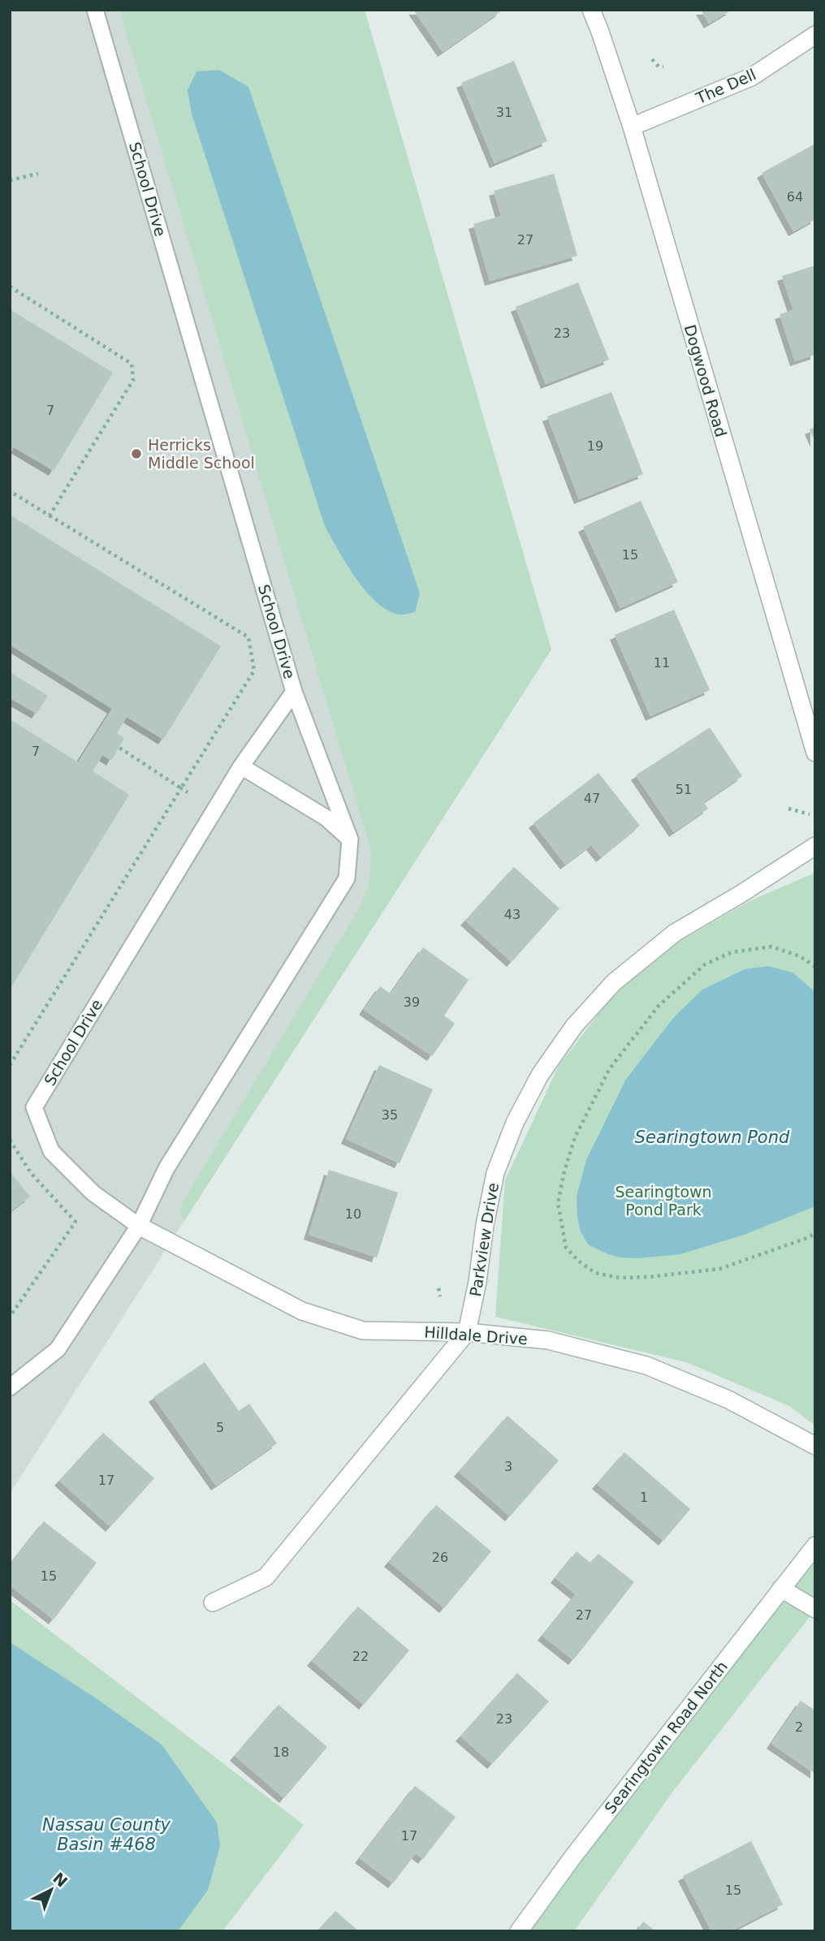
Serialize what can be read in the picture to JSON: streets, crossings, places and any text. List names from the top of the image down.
{
  "streets": {
    "street": [
      "The Dell",
      "Dogwood Road",
      "Parkview Drive",
      "Hilldale Drive",
      "Searingtown Road North"
    ],
    "lane": ["School Drive"]
  },
  "crossings": [
    ["The Dell", "Dogwood Road"],
    ["School Drive", "Hilldale Drive"],
    ["Parkview Drive", "Hilldale Drive"]
  ],
  "water": ["Searingtown Pond", "Nassau County Basin #468"],
  "parks": ["Searingtown Pond Park"],
  "places": ["Herricks Middle School"],
  "house_numbers": [
    "31",
    "64",
    "27",
    "23",
    "7",
    "19",
    "15",
    "11",
    "7",
    "51",
    "47",
    "43",
    "39",
    "35",
    "10",
    "5",
    "3",
    "17",
    "1",
    "26",
    "15",
    "27",
    "22",
    "23",
    "2",
    "18",
    "17",
    "15"
  ],
  "north": "top right"
}
